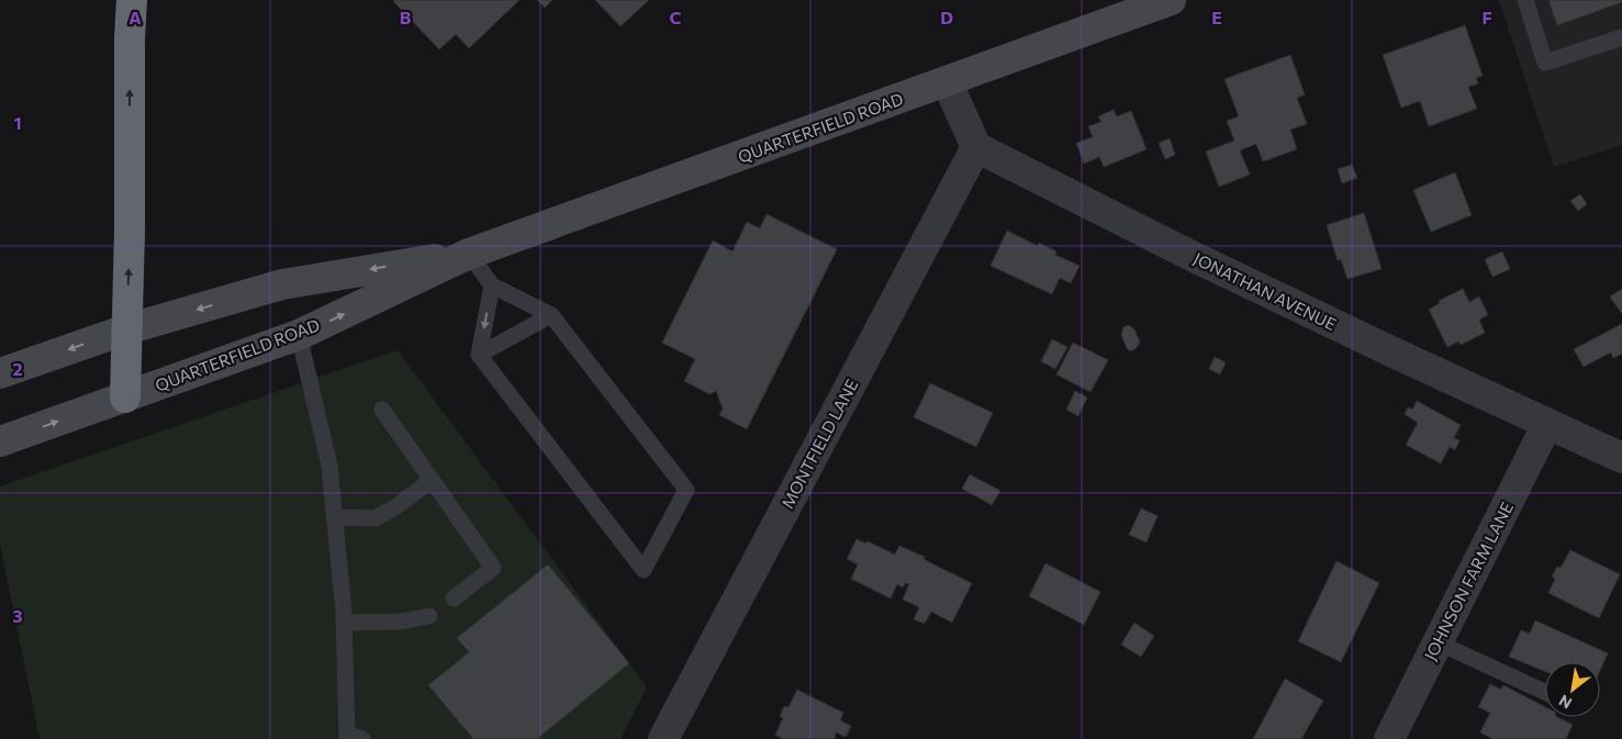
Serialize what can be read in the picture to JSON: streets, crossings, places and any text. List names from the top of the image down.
{
  "streets": {
    "main road": ["QUARTERFIELD ROAD"],
    "street": ["JONATHAN AVENUE", "MONTFIELD LANE", "JOHNSON FARM LANE"]
  },
  "crossings": [
    ["JONATHAN AVENUE", "MONTFIELD LANE"],
    ["JONATHAN AVENUE", "JOHNSON FARM LANE"]
  ],
  "north": "bottom left",
  "grid": {
    "columns": [
      "A",
      "B",
      "C",
      "D",
      "E",
      "F"
    ],
    "rows": ["1", "2", "3"]
  }
}
